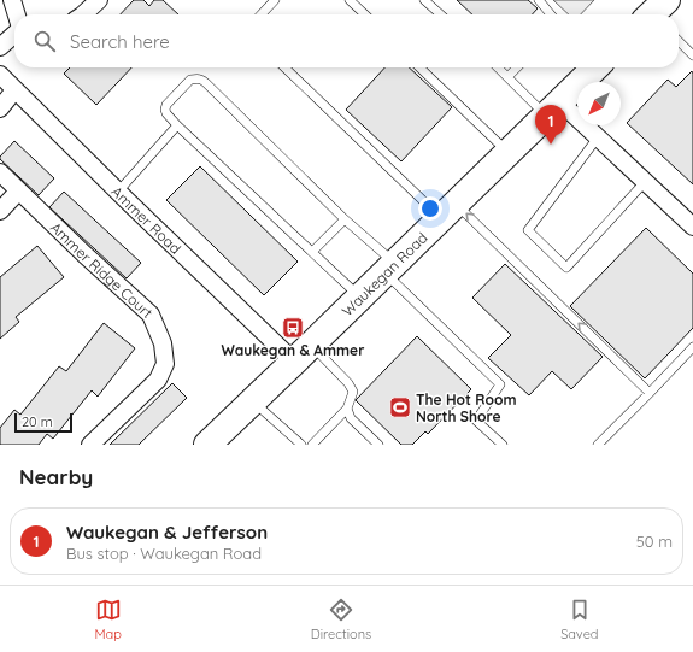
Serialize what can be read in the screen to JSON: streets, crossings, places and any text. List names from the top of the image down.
{
  "streets": {
    "main road": ["Waukegan Road"],
    "street": ["Ammer Road", "Ammer Ridge Court"]
  },
  "crossings": [
    ["Ammer Road", "Waukegan Road"]
  ],
  "places": {
    "bus stop": ["Waukegan & Ammer"],
    "sports": ["The Hot Room North Shore"]
  },
  "scale_bar": "20 m",
  "north": "bottom left",
  "page": {
    "search": "Search here",
    "pins": "1",
    "scale": "20 m",
    "heading": "Nearby",
    "list": [
      {
        "mark": "1",
        "name": "Waukegan & Jefferson",
        "note": "Bus stop · Waukegan Road",
        "value": "50 m"
      }
    ],
    "nav": ["Map", "Directions", "Saved"]
  }
}
